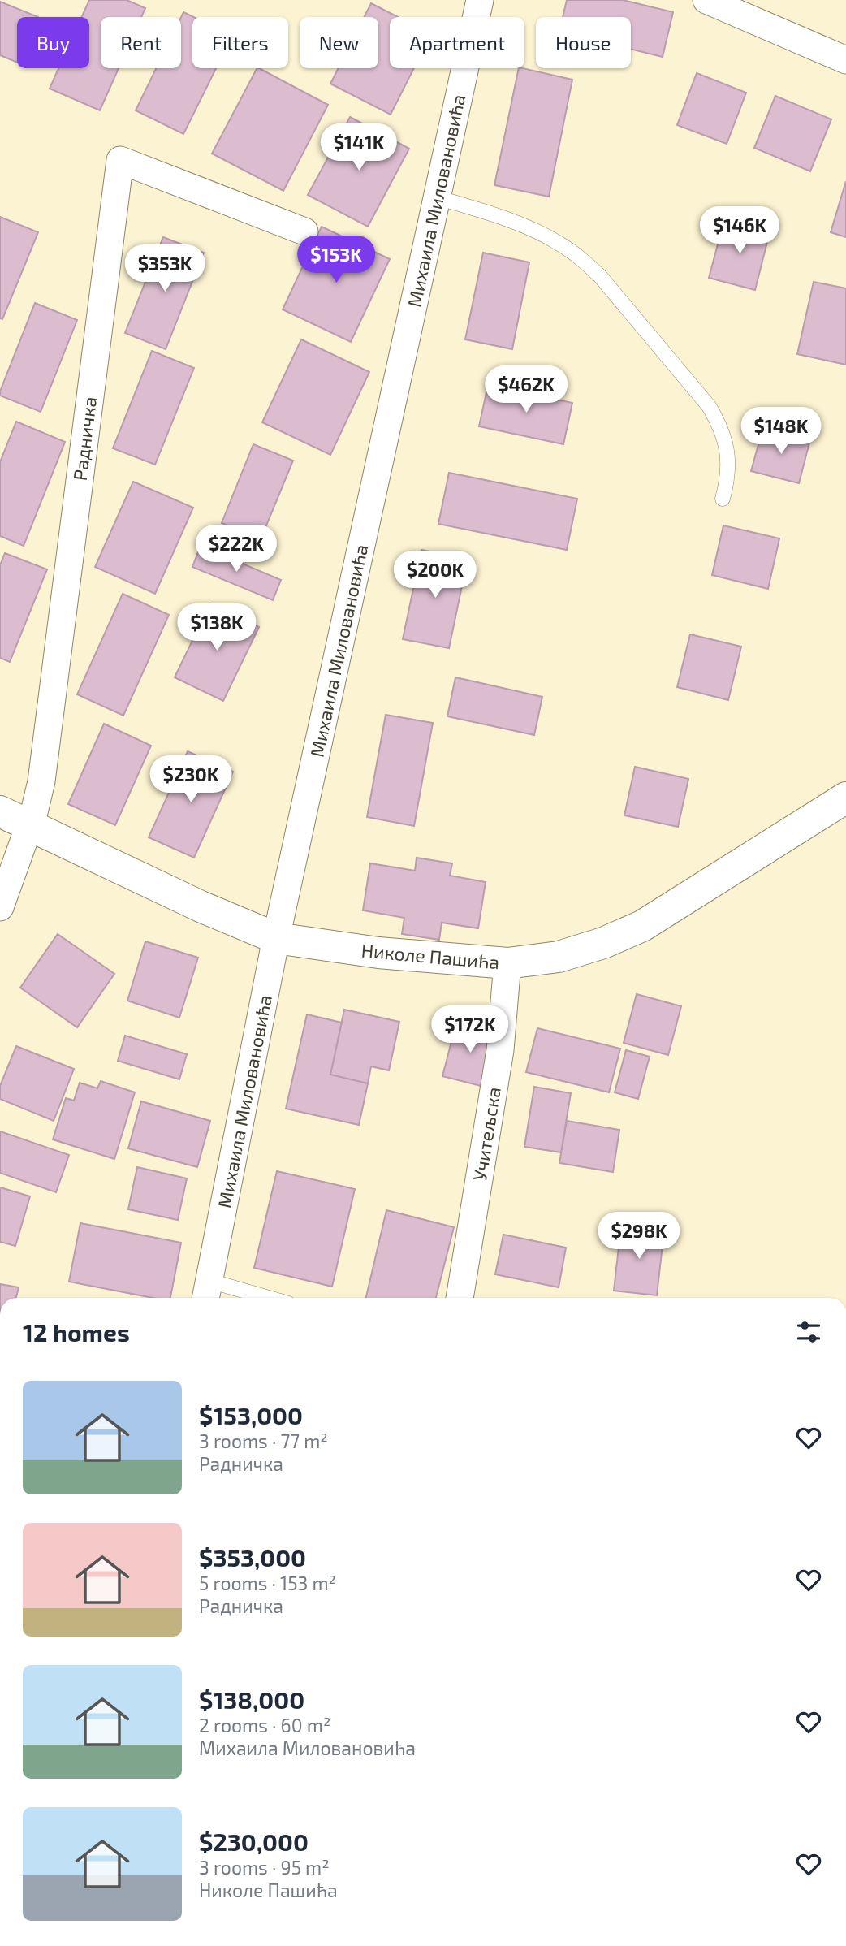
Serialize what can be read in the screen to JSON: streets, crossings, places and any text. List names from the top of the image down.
{
  "streets": {
    "street": [
      "Михаила Миловановића",
      "Радничка",
      "Николе Пашића",
      "Учитељска"
    ]
  },
  "crossings": [
    ["Михаила Миловановића", "Николе Пашића"],
    ["Радничка", "Николе Пашића"],
    ["Николе Пашића", "Учитељска"]
  ],
  "page": {
    "chip": [
      "Buy",
      "Rent",
      "Filters",
      "New",
      "Apartment",
      "House"
    ],
    "price": [
      "$141K",
      "$146K",
      "$153K",
      "$353K",
      "$462K",
      "$148K",
      "$222K",
      "$200K",
      "$138K",
      "$230K",
      "$172K",
      "$298K"
    ],
    "heading": "12 homes",
    "list": [
      {
        "name": "$153,000",
        "note": "3 rooms · 77 m² · Радничка"
      },
      {
        "name": "$353,000",
        "note": "5 rooms · 153 m² · Радничка"
      },
      {
        "name": "$138,000",
        "note": "2 rooms · 60 m² · Михаила Миловановића"
      },
      {
        "name": "$230,000",
        "note": "3 rooms · 95 m² · Николе Пашића"
      }
    ]
  }
}
